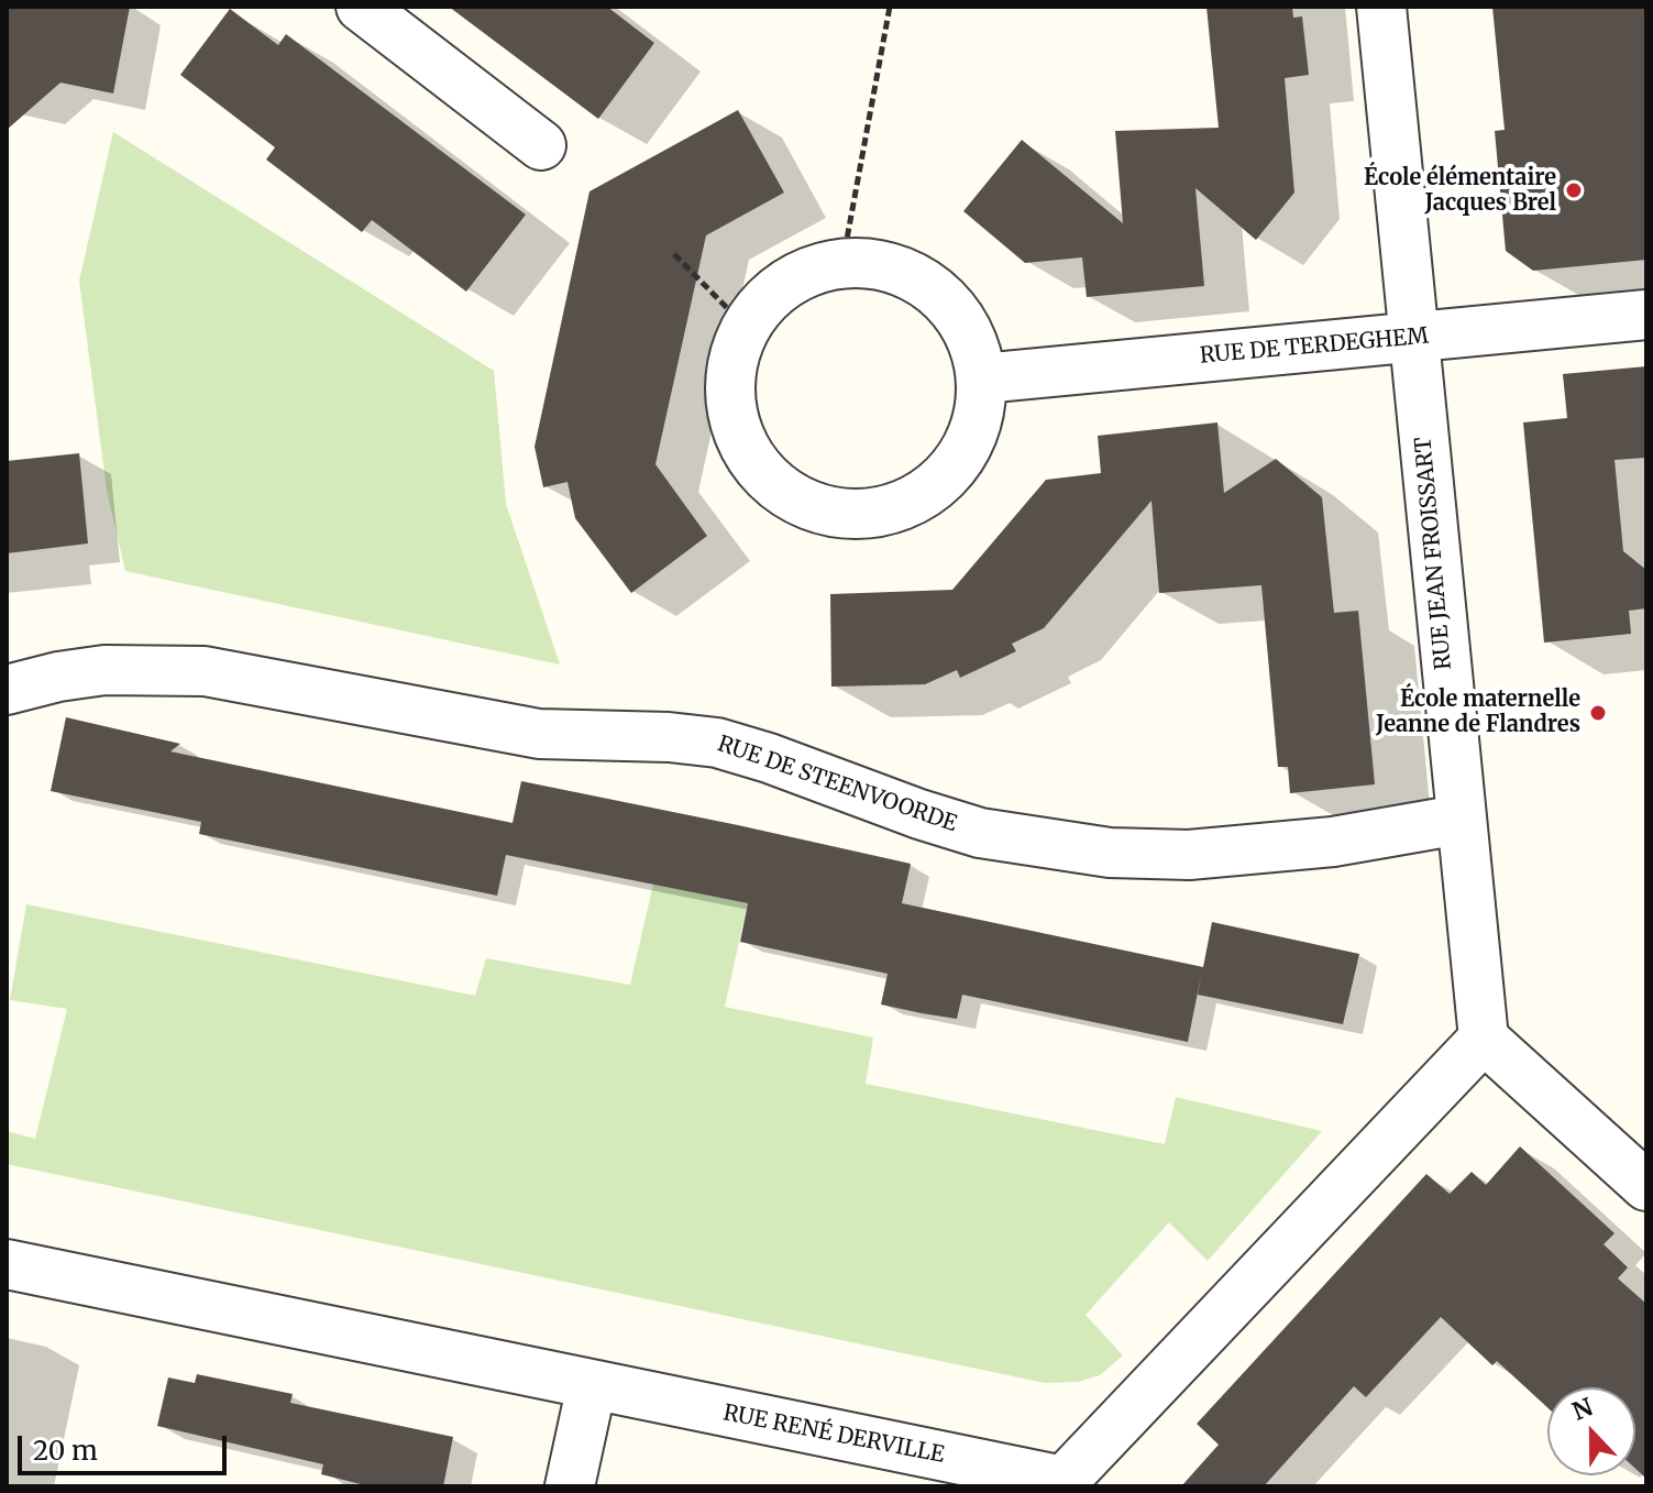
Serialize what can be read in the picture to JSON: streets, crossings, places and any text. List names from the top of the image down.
{
  "streets": {
    "street": [
      "RUE DE TERDEGHEM",
      "RUE JEAN FROISSART",
      "RUE DE STEENVOORDE",
      "RUE RENÉ DERVILLE"
    ]
  },
  "crossings": [
    ["RUE DE TERDEGHEM", "RUE JEAN FROISSART"],
    ["RUE JEAN FROISSART", "RUE DE STEENVOORDE"],
    ["RUE JEAN FROISSART", "RUE RENÉ DERVILLE"]
  ],
  "places": ["École élémentaire Jacques Brel", "École maternelle Jeanne de Flandres"],
  "scale_bar": "20 m",
  "north": "top"
}
